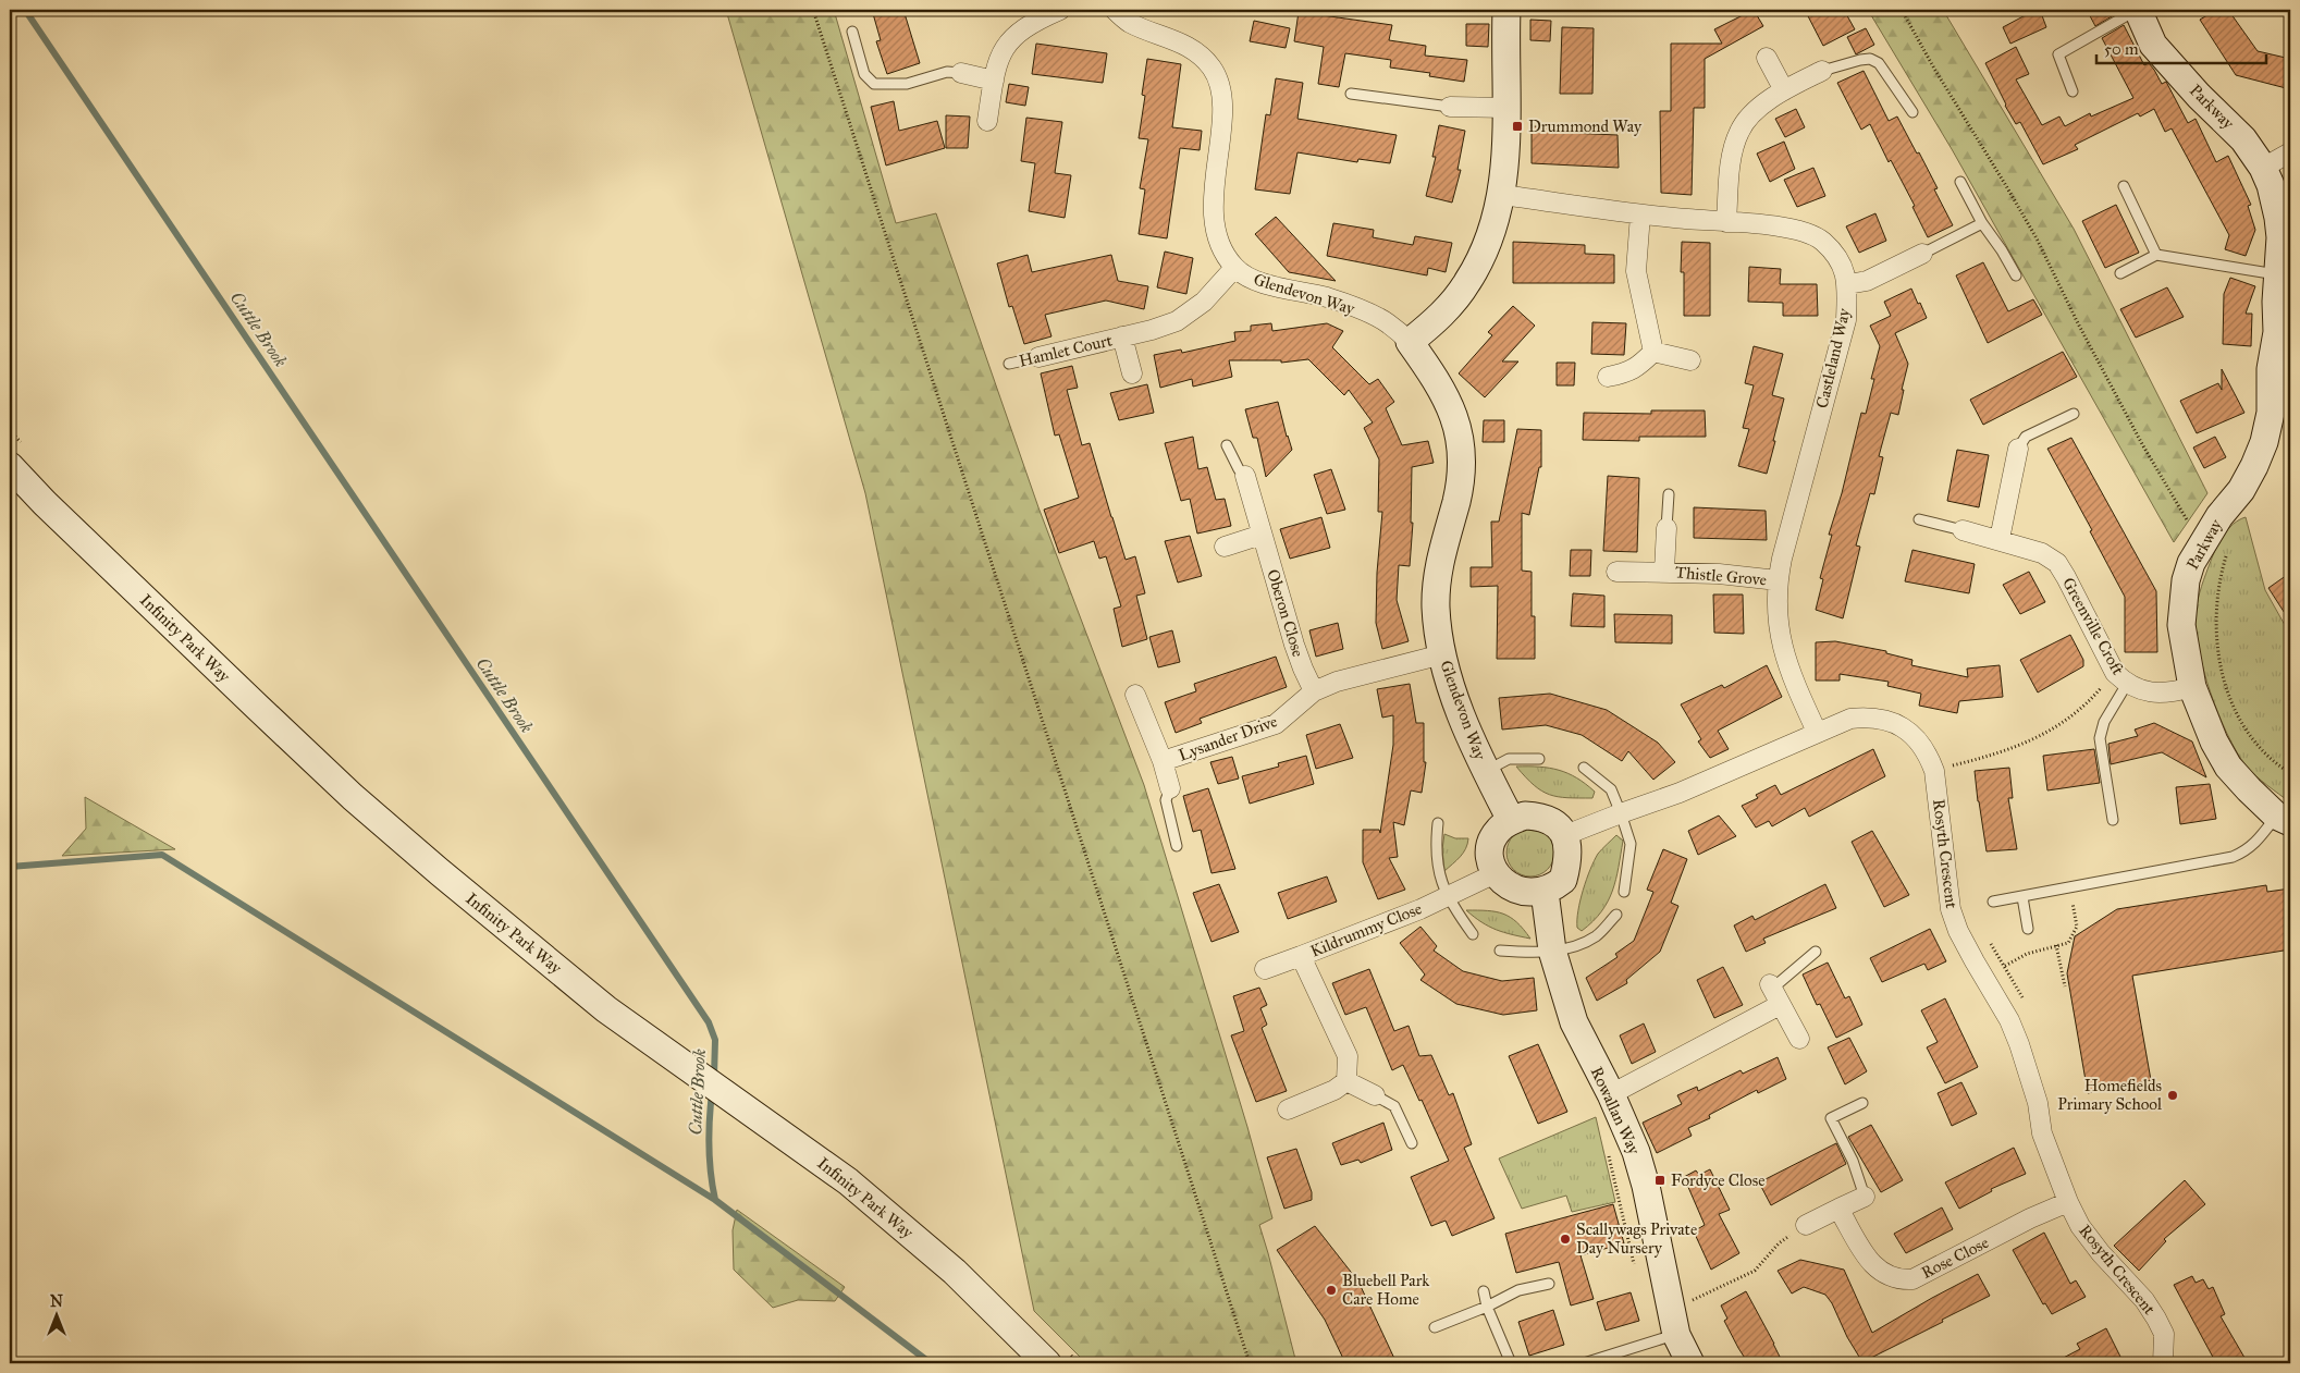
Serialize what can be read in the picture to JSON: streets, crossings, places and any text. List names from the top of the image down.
{
  "streets": {
    "street": [
      "Parkway",
      "Glendevon Way",
      "Hamlet Court",
      "Castleland Way",
      "Thistle Grove",
      "Oberon Close",
      "Greenville Croft",
      "Infinity Park Way",
      "Lysander Drive",
      "Rosyth Crescent",
      "Kildrummy Close",
      "Rowallan Way",
      "Rose Close"
    ]
  },
  "crossings": [
    ["Parkway", "Greenville Croft"],
    ["Glendevon Way", "Hamlet Court"],
    ["Glendevon Way", "Lysander Drive"],
    ["Glendevon Way", "Rosyth Crescent"],
    ["Glendevon Way", "Kildrummy Close"],
    ["Glendevon Way", "Rowallan Way"],
    ["Castleland Way", "Thistle Grove"],
    ["Castleland Way", "Rosyth Crescent"],
    ["Oberon Close", "Lysander Drive"],
    ["Rosyth Crescent", "Kildrummy Close"],
    ["Rosyth Crescent", "Rowallan Way"],
    ["Rosyth Crescent", "Rose Close"],
    ["Kildrummy Close", "Rowallan Way"]
  ],
  "water": ["Cuttle Brook"],
  "places": {
    "transit": ["Drummond Way", "Fordyce Close"],
    "other": ["Homefields Primary School", "Scallywags Private Day Nursery", "Bluebell Park Care Home"]
  },
  "scale_bar": "50 m",
  "north": "top"
}
